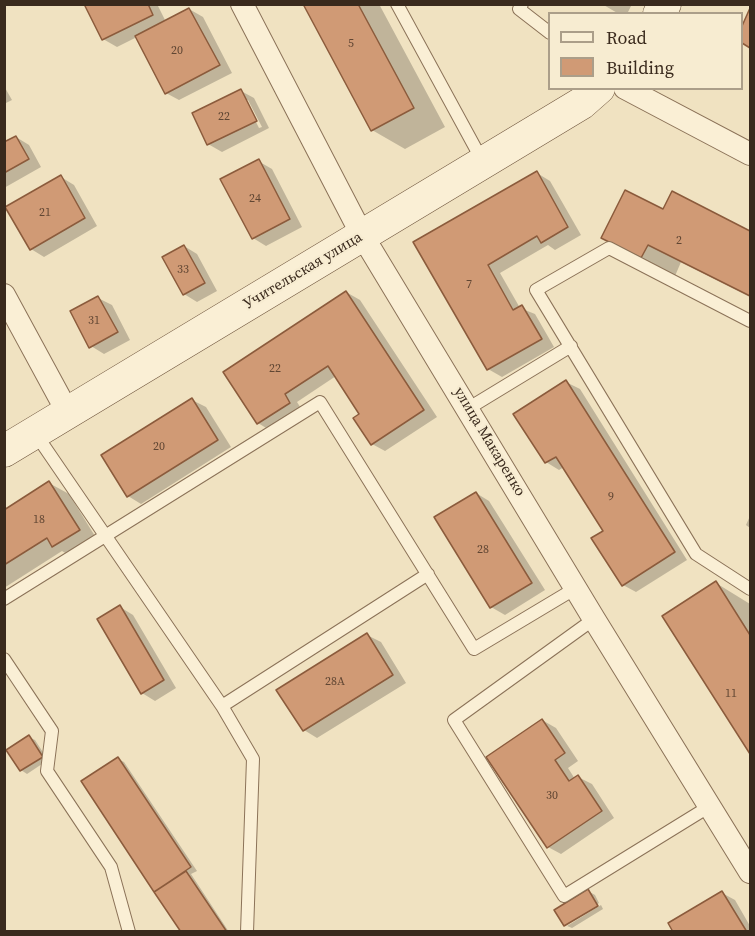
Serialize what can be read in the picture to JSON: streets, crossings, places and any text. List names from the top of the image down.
{
  "streets": {
    "street": ["Учительская улица", "улица Макаренко"]
  },
  "crossings": [
    ["Учительская улица", "улица Макаренко"]
  ],
  "house_numbers": [
    "5",
    "20",
    "22",
    "24",
    "21",
    "2",
    "33",
    "7",
    "31",
    "22",
    "20",
    "9",
    "18",
    "28",
    "28А",
    "11",
    "30"
  ],
  "legend": ["Road", "Building"]
}
